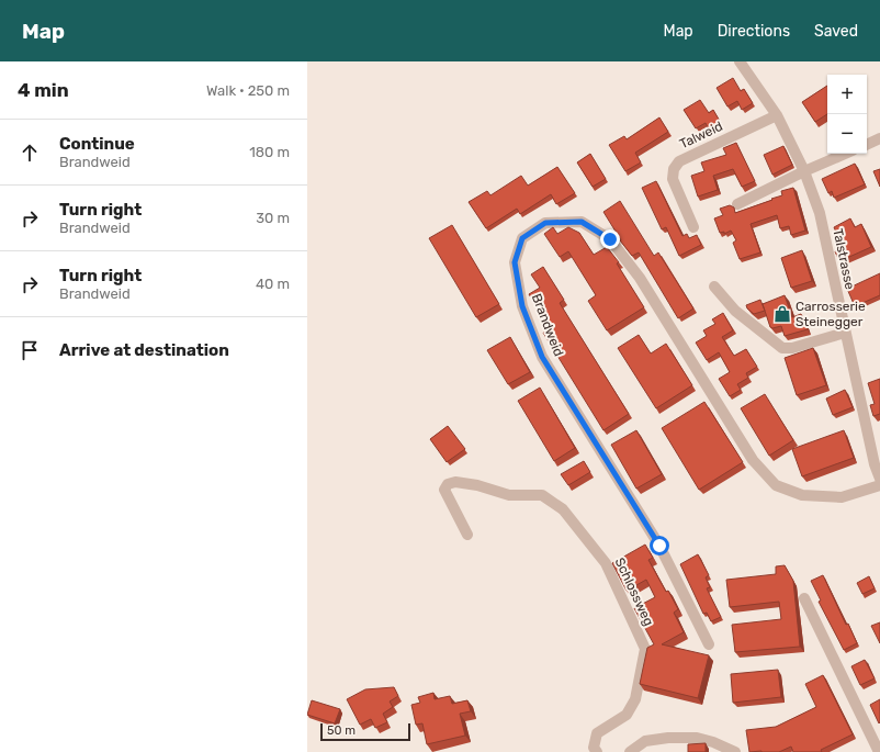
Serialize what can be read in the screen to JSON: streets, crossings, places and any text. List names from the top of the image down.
{
  "streets": {
    "street": [
      "Talweid",
      "Talstrasse",
      "Brandweid",
      "Schlossweg"
    ]
  },
  "crossings": [
    ["Talweid", "Talstrasse"]
  ],
  "places": {
    "shop": ["Carrosserie Steinegger"]
  },
  "scale_bar": "50 m",
  "page": {
    "header": "Map",
    "nav": ["Map", "Directions", "Saved"],
    "heading": ["4 min", "Walk · 250 m"],
    "map_buttons": ["+", "−"],
    "list": [
      ["Continue", "Brandweid", "180 m"],
      ["Turn right", "Brandweid", "30 m"],
      ["Turn right", "Brandweid", "40 m"],
      "Arrive at destination"
    ],
    "scale": "50 m"
  }
}
